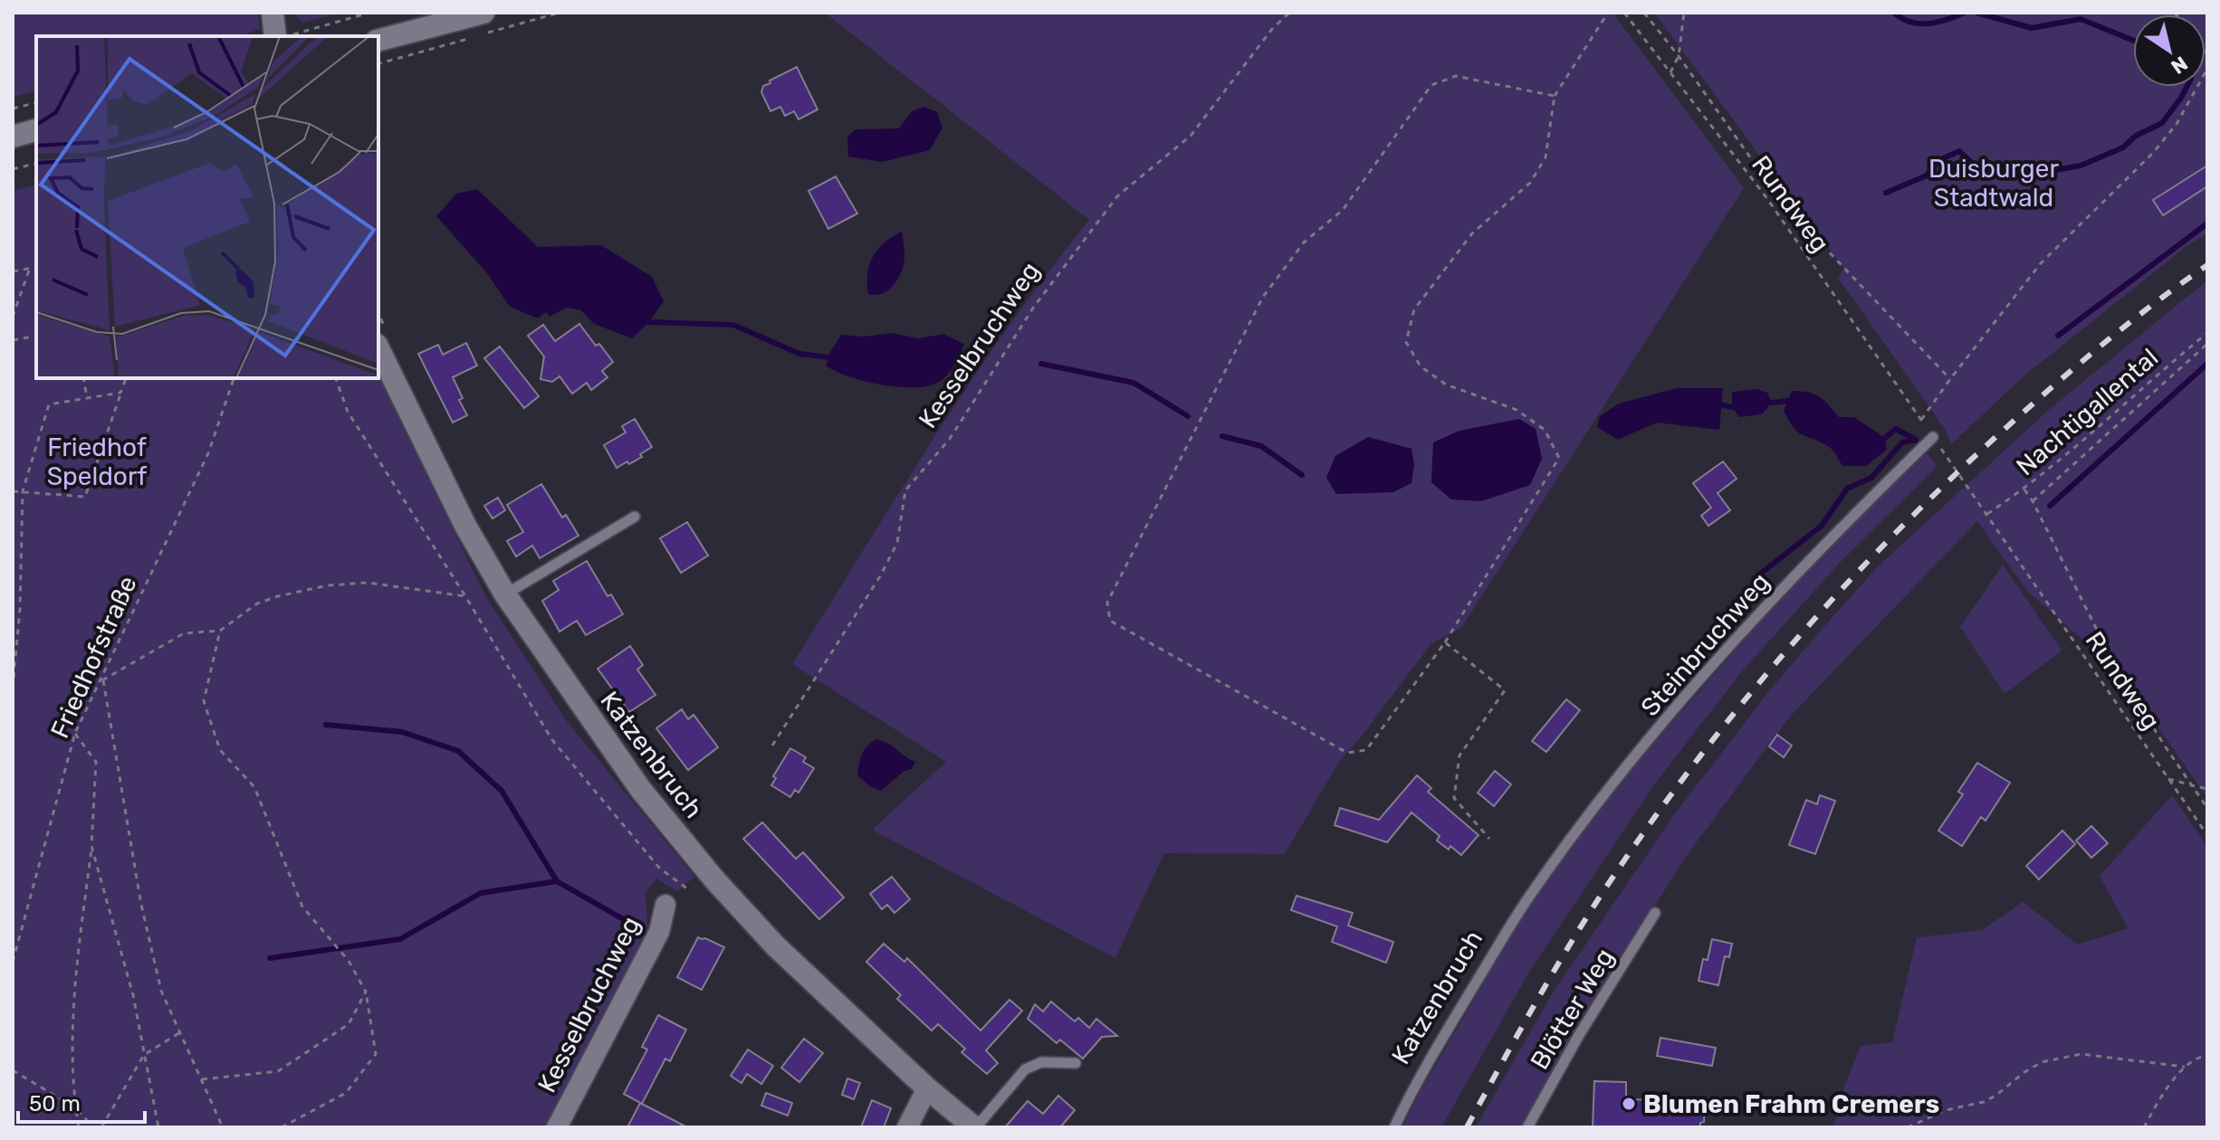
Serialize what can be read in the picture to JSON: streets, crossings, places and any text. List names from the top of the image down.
{
  "streets": {
    "street": ["Kesselbruchweg", "Katzenbruch"],
    "lane": ["Steinbruchweg", "Blötter Weg"],
    "path": ["Rundweg", "Nachtigallental", "Friedhofstraße"]
  },
  "crossings": [
    ["Rundweg", "Nachtigallental"],
    ["Steinbruchweg", "Katzenbruch"]
  ],
  "parks": ["Duisburger Stadtwald", "Friedhof Speldorf"],
  "places": ["Blumen Frahm Cremers"],
  "scale_bar": "50 m",
  "north": "bottom right"
}
